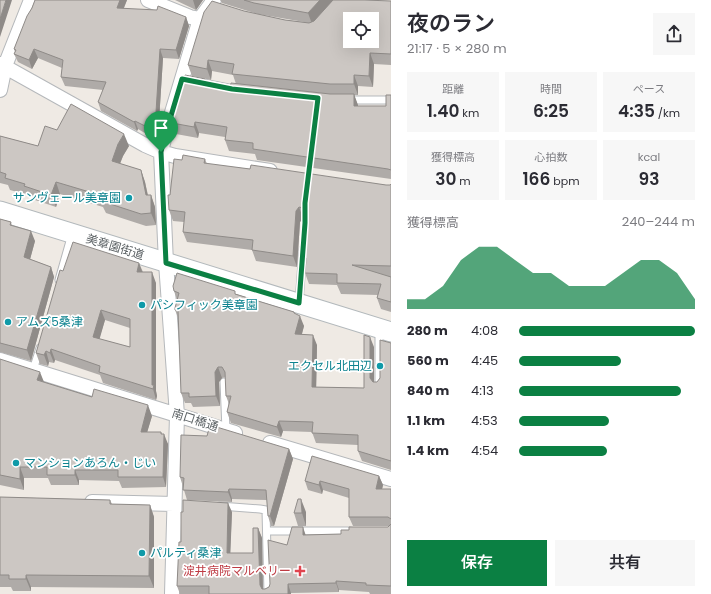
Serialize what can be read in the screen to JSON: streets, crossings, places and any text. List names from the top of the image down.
{
  "streets": {
    "street": ["美章園街道", "南口橋通"]
  },
  "places": {
    "other": [
      "サンヴェール美章園",
      "パシフィック美章園",
      "アムズ5桑津",
      "エクセル北田辺",
      "マンションあろん・じい",
      "パルティ桑津"
    ],
    "health": ["淀井病院マルベリー"]
  },
  "page": {
    "heading": ["夜のラン", "21:17 · 5 × 280 m"],
    "stats": [
      ["距離", "1.40 km"],
      ["時間", "6:25"],
      ["ペース", "4:35 /km"],
      ["獲得標高", "30 m"],
      ["心拍数", "166 bpm"],
      ["kcal", "93"]
    ],
    "chart": ["獲得標高", "240–244 m"],
    "list": [
      {
        "name": "280 m",
        "note": "4:08"
      },
      {
        "name": "560 m",
        "note": "4:45"
      },
      {
        "name": "840 m",
        "note": "4:13"
      },
      {
        "name": "1.1 km",
        "note": "4:53"
      },
      {
        "name": "1.4 km",
        "note": "4:54"
      }
    ],
    "buttons": ["保存", "共有"]
  }
}
